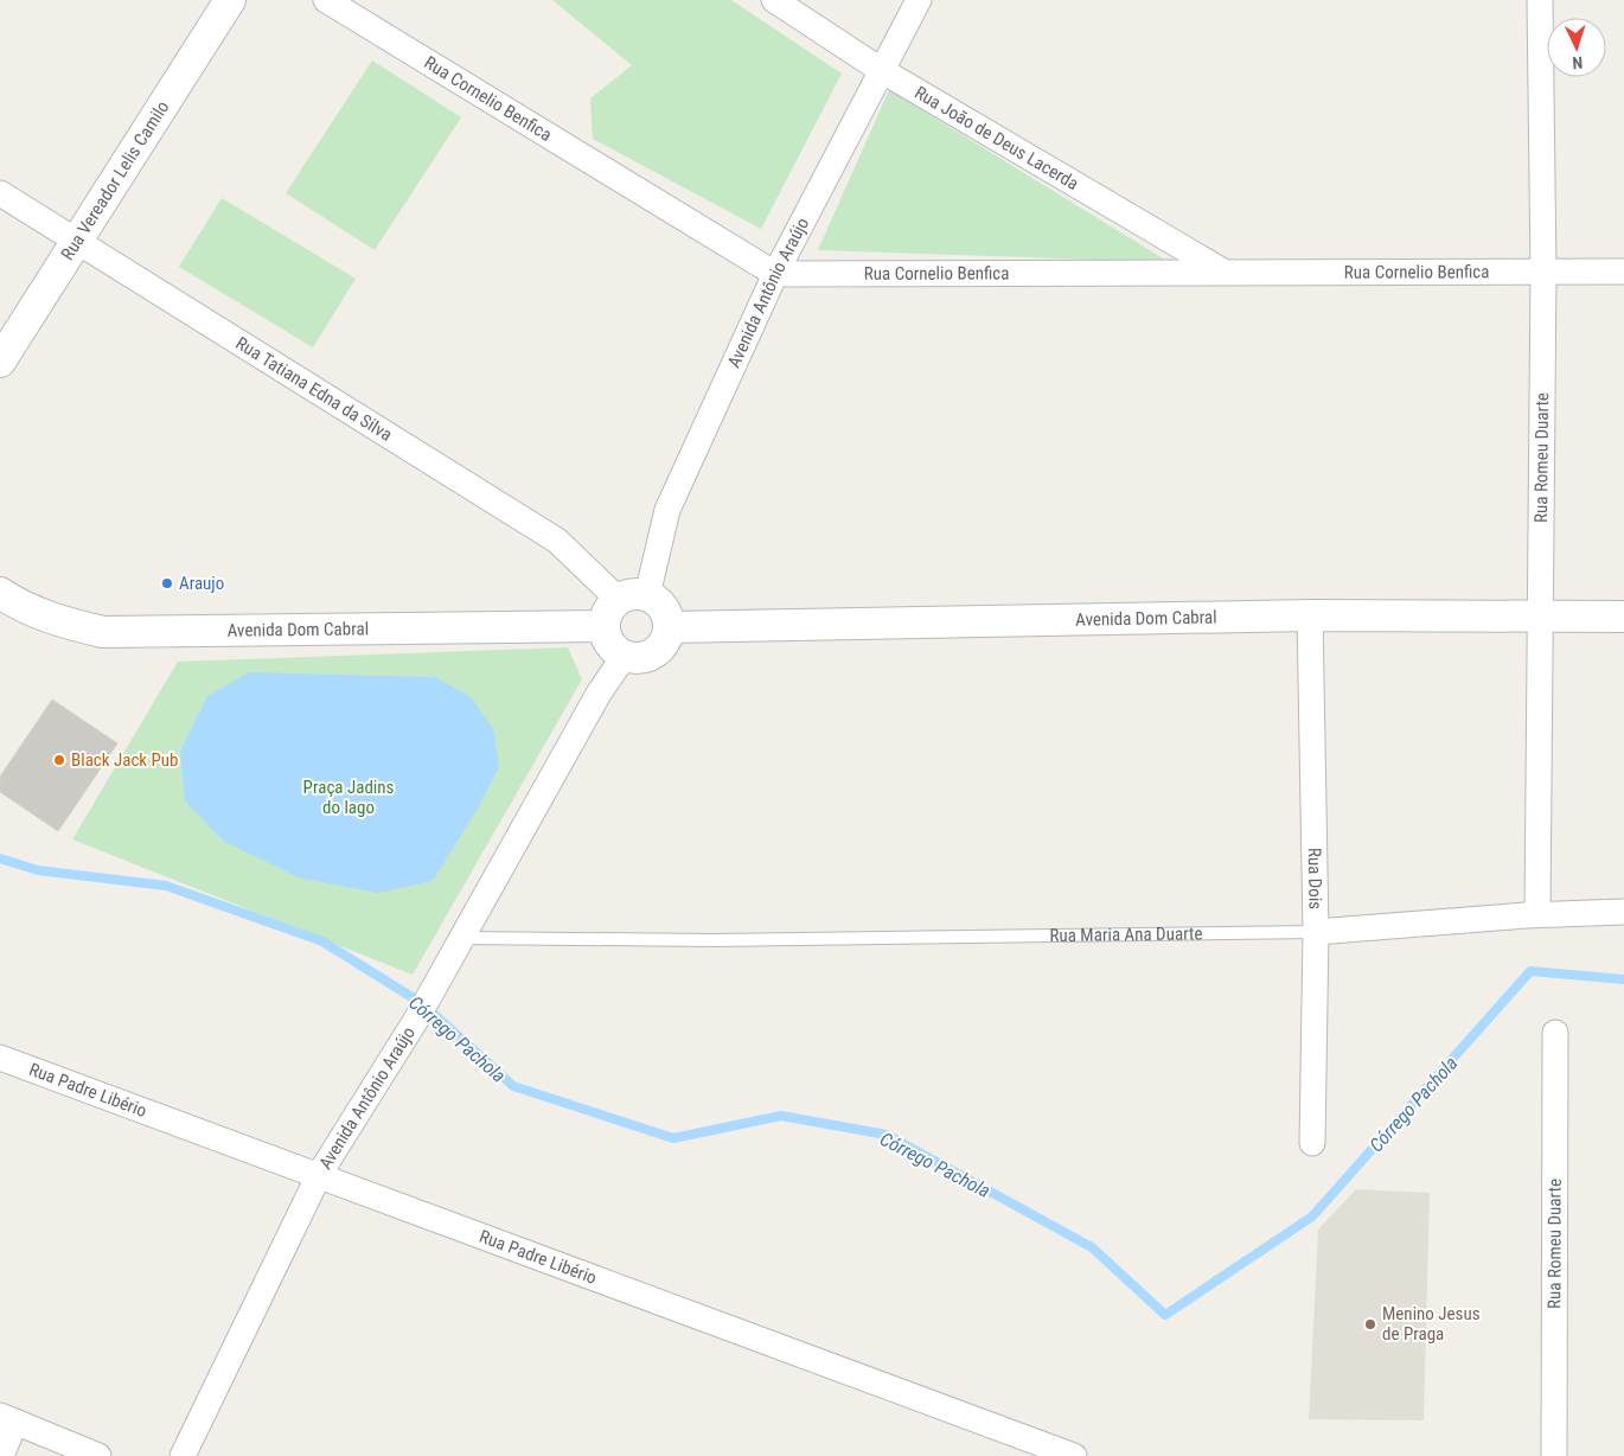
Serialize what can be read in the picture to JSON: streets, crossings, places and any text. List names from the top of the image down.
{
  "streets": {
    "street": [
      "Rua Cornelio Benfica",
      "Rua João de Deus Lacerda",
      "Rua Vereador Lelis Camilo",
      "Avenida Antônio Araújo",
      "Rua Tatiana Edna da Silva",
      "Rua Romeu Duarte",
      "Avenida Dom Cabral",
      "Rua Dois",
      "Rua Maria Ana Duarte",
      "Rua Padre Libério"
    ]
  },
  "crossings": [
    ["Rua Cornelio Benfica", "Rua João de Deus Lacerda"],
    ["Rua Cornelio Benfica", "Avenida Antônio Araújo"],
    ["Rua Cornelio Benfica", "Rua Romeu Duarte"],
    ["Rua João de Deus Lacerda", "Avenida Antônio Araújo"],
    ["Rua Vereador Lelis Camilo", "Rua Tatiana Edna da Silva"],
    ["Avenida Antônio Araújo", "Rua Tatiana Edna da Silva"],
    ["Avenida Antônio Araújo", "Avenida Dom Cabral"],
    ["Avenida Antônio Araújo", "Rua Maria Ana Duarte"],
    ["Avenida Antônio Araújo", "Rua Padre Libério"],
    ["Rua Tatiana Edna da Silva", "Avenida Dom Cabral"],
    ["Rua Romeu Duarte", "Avenida Dom Cabral"],
    ["Rua Romeu Duarte", "Rua Maria Ana Duarte"],
    ["Avenida Dom Cabral", "Rua Dois"],
    ["Rua Dois", "Rua Maria Ana Duarte"]
  ],
  "water": ["Córrego Pachola"],
  "parks": ["Praça Jadins do lago"],
  "places": ["Araujo", "Black Jack Pub", "Menino Jesus de Praga"],
  "north": "bottom"
}
